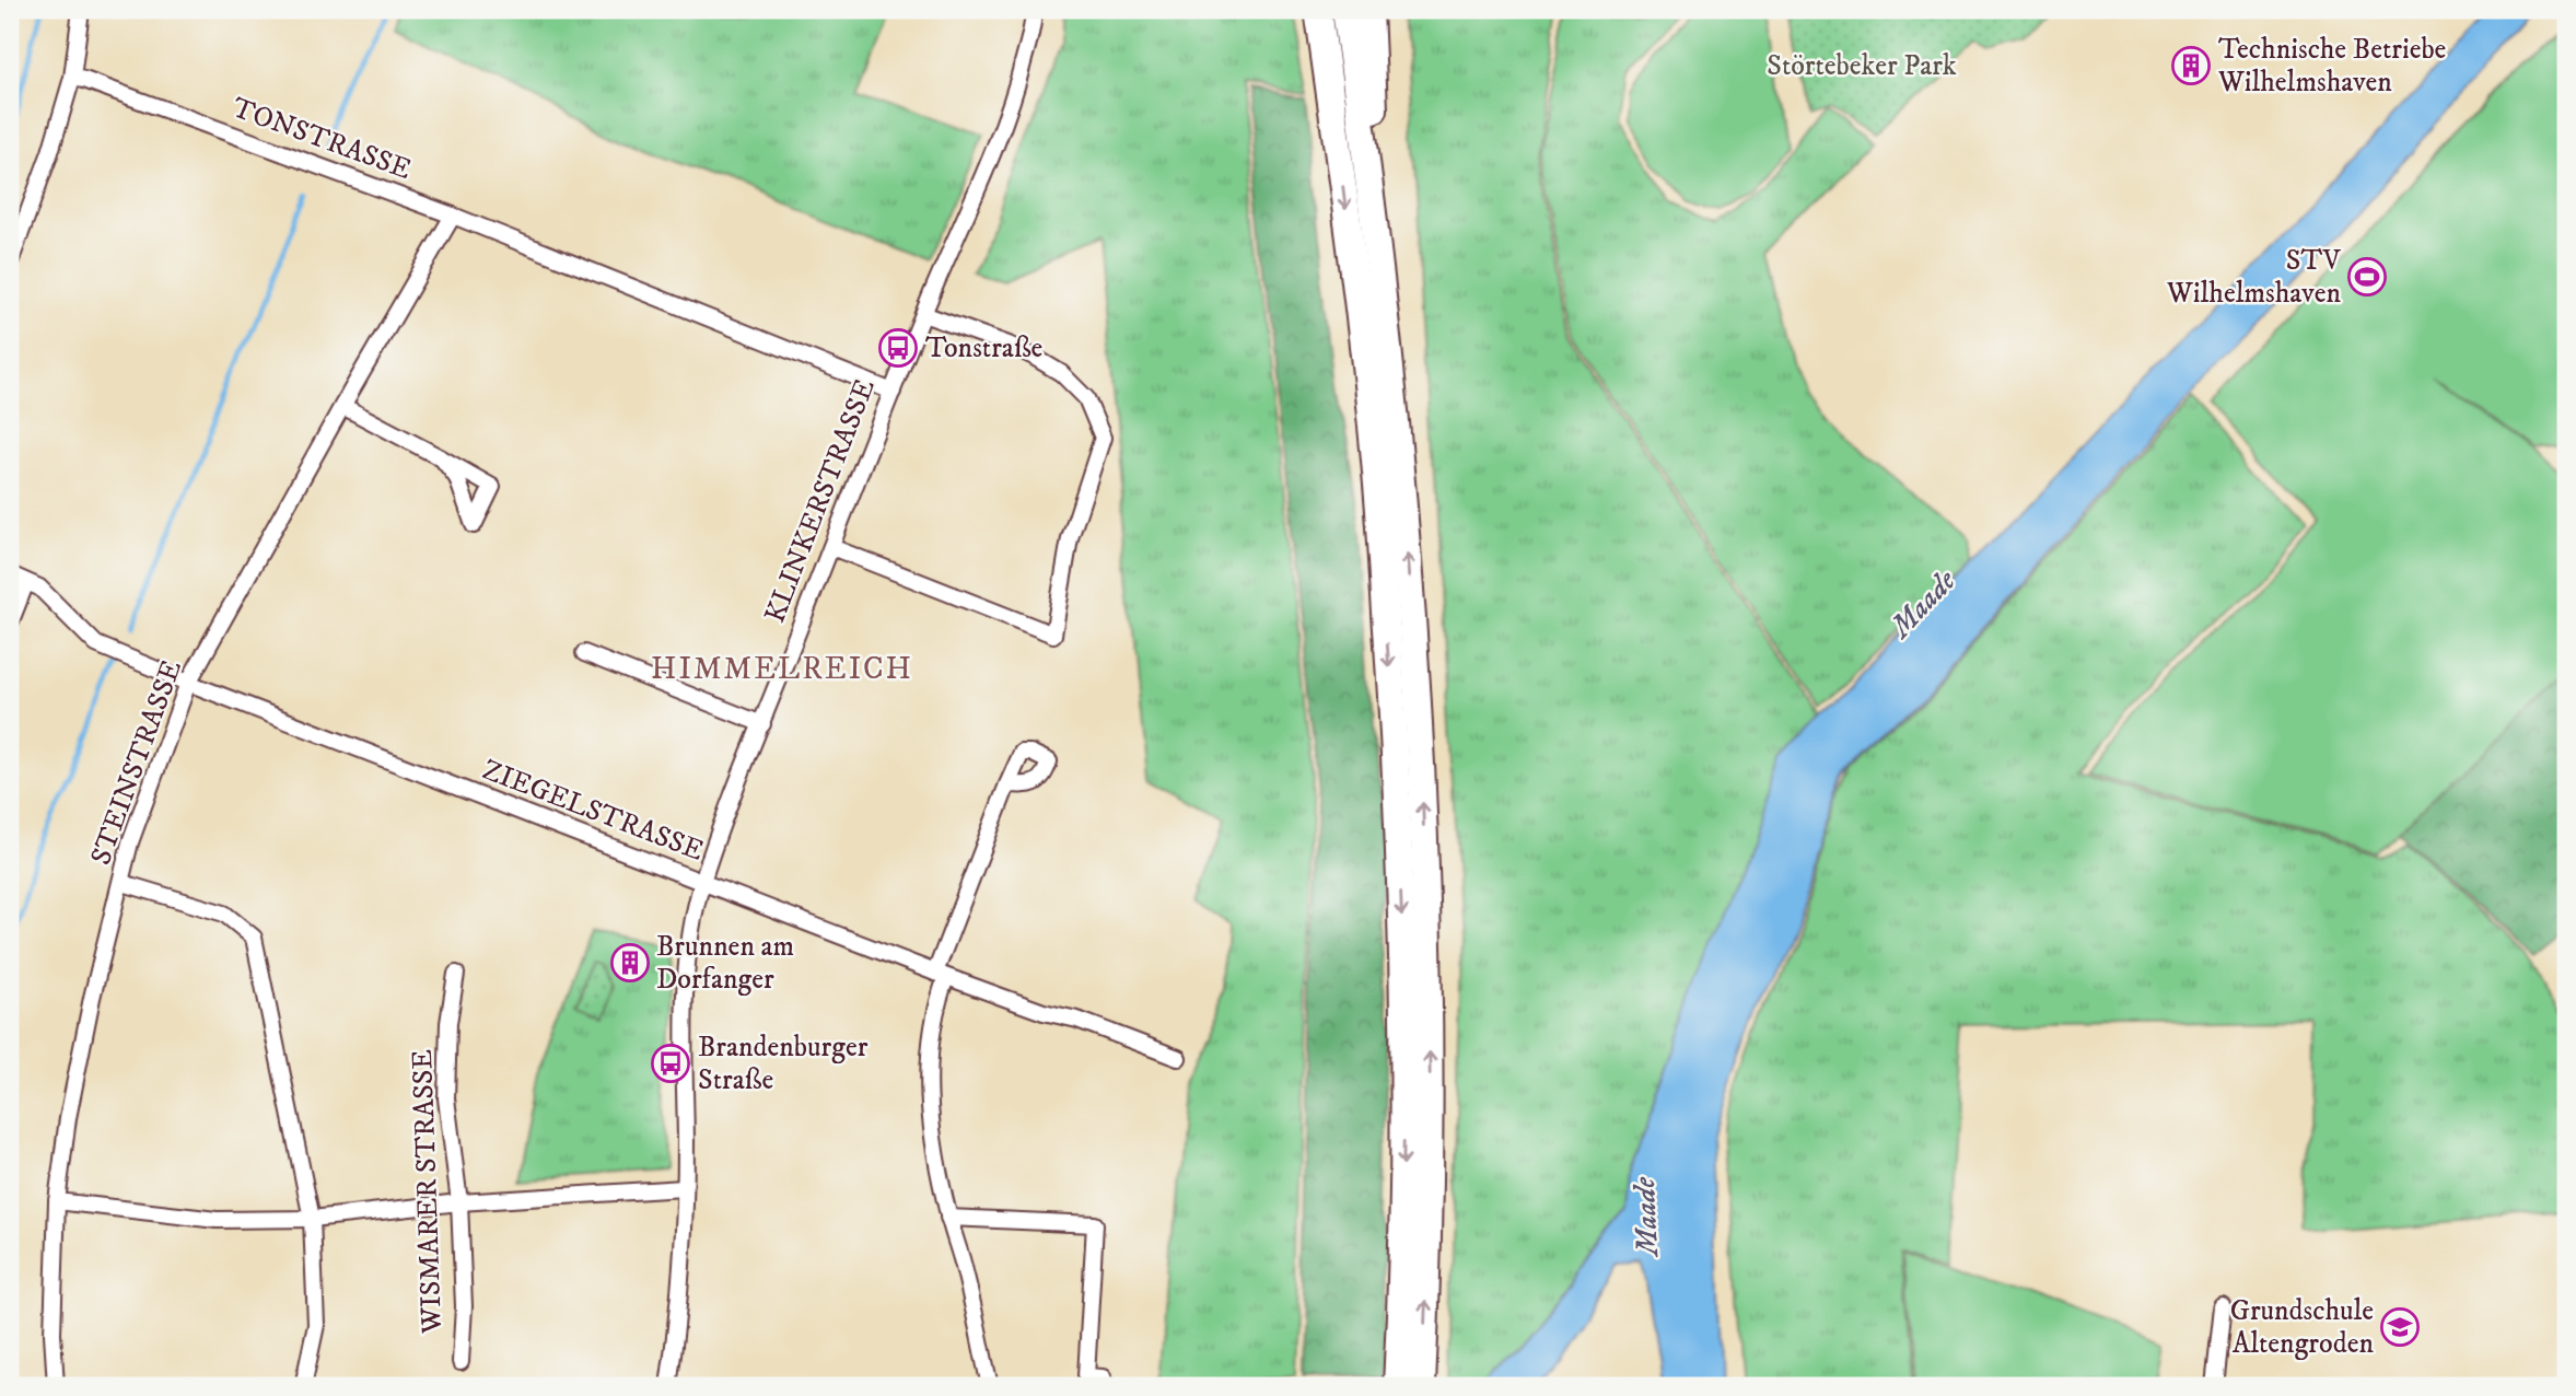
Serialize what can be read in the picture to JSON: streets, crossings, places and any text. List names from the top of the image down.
{
  "streets": {
    "street": [
      "TONSTRASSE",
      "KLINKERSTRASSE",
      "STEINSTRASSE",
      "ZIEGELSTRASSE",
      "WISMARER STRASSE"
    ]
  },
  "crossings": [
    ["TONSTRASSE", "KLINKERSTRASSE"],
    ["TONSTRASSE", "STEINSTRASSE"],
    ["KLINKERSTRASSE", "ZIEGELSTRASSE"],
    ["STEINSTRASSE", "ZIEGELSTRASSE"]
  ],
  "districts": ["HIMMELREICH"],
  "water": ["Maade"],
  "parks": ["Störtebeker Park"],
  "places": {
    "building": ["Technische Betriebe Wilhelmshaven", "Brunnen am Dorfanger"],
    "sports": ["STV Wilhelmshaven"],
    "bus stop": ["Tonstraße", "Brandenburger Straße"],
    "school or university": ["Grundschule Altengroden"]
  }
}
